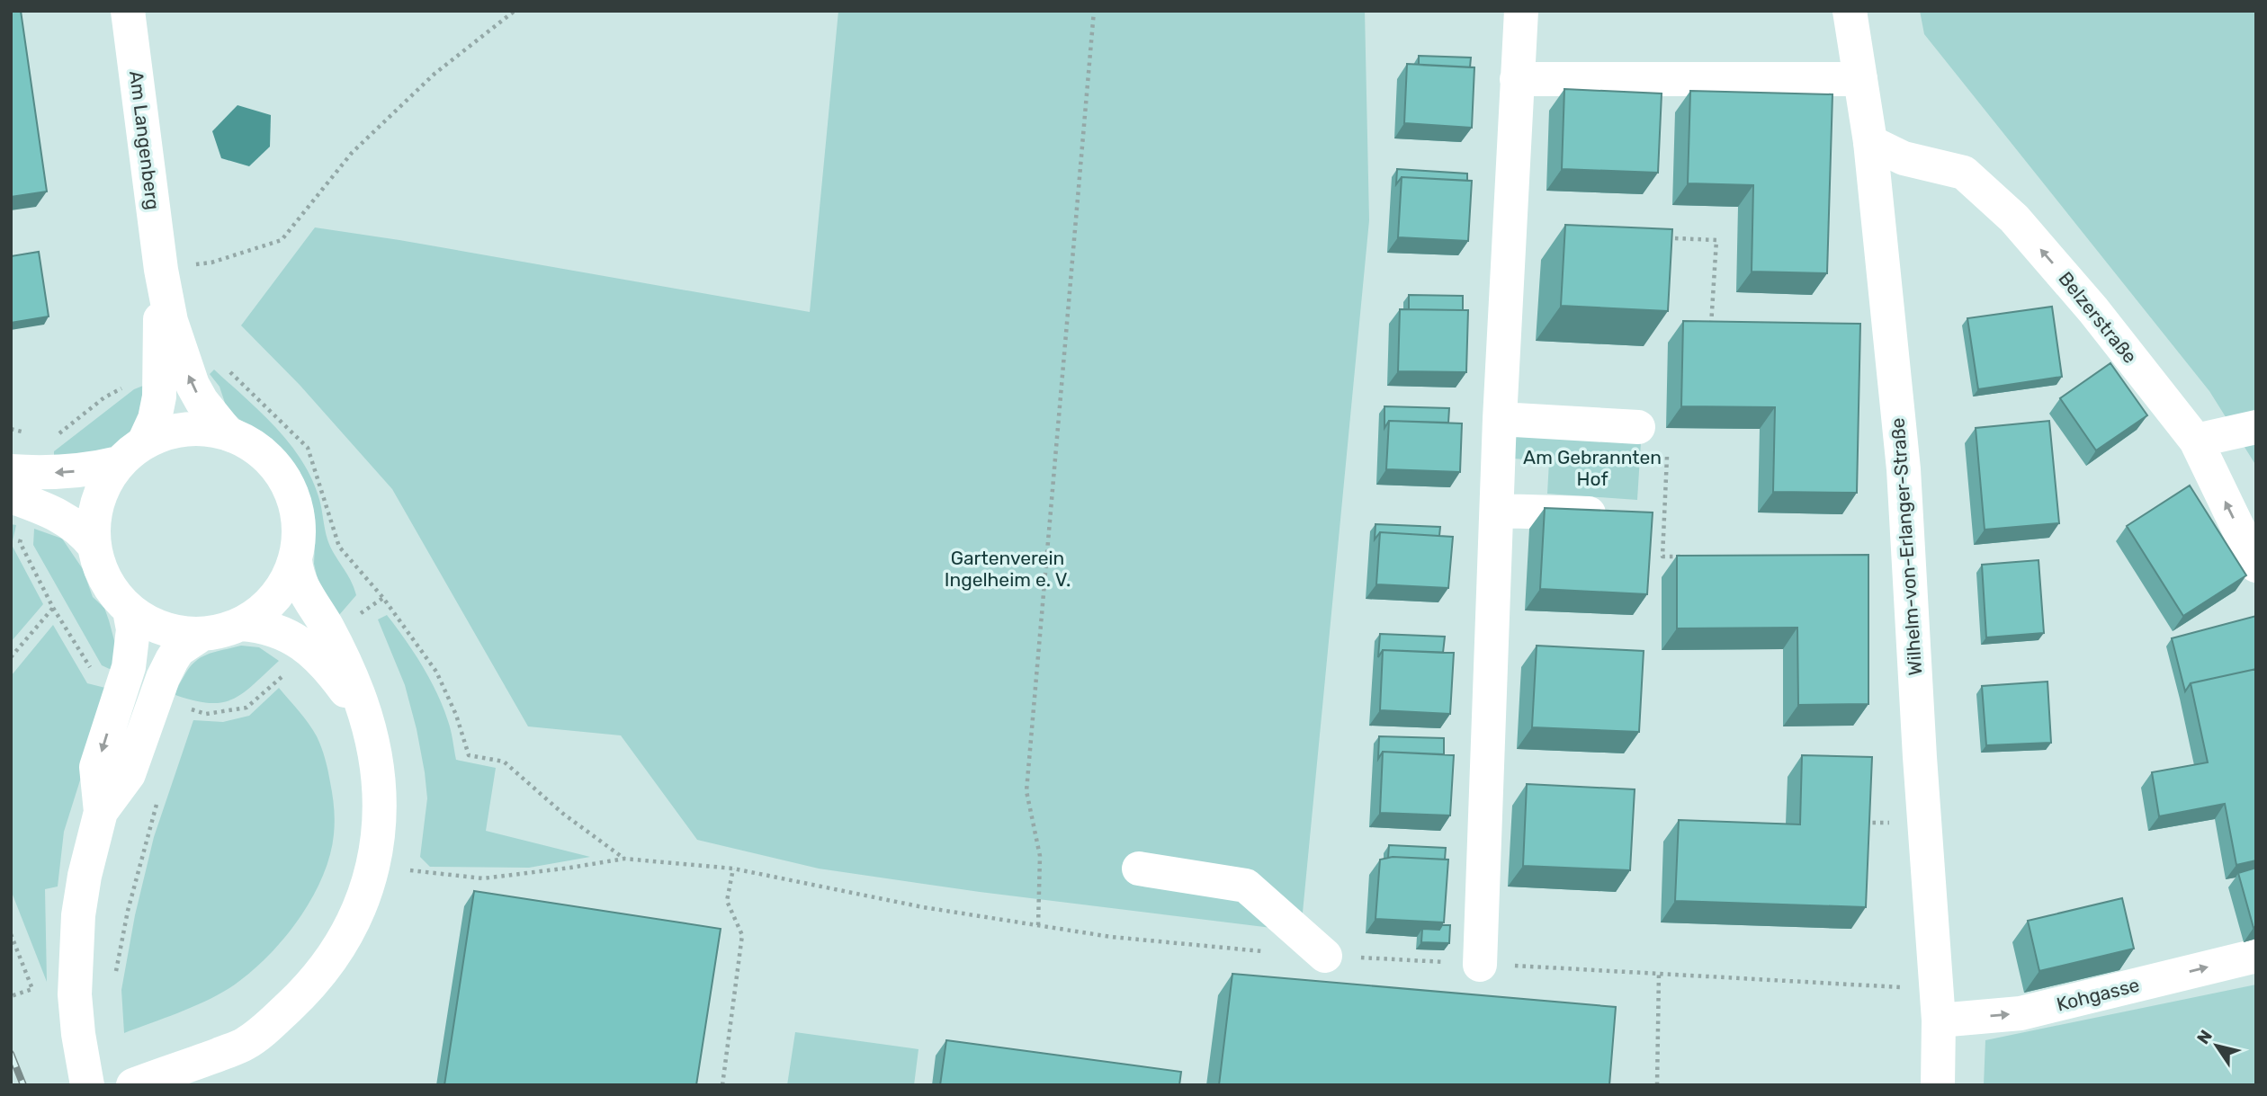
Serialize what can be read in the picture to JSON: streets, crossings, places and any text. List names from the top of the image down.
{
  "streets": {
    "main road": [
      "Am Langenberg",
      "Belzerstraße",
      "Wilhelm-von-Erlanger-Straße",
      "Kohgasse"
    ]
  },
  "crossings": [
    ["Belzerstraße", "Wilhelm-von-Erlanger-Straße"],
    ["Wilhelm-von-Erlanger-Straße", "Kohgasse"]
  ],
  "one_way": ["Belzerstraße", "Kohgasse"],
  "parks": ["Am Gebrannten Hof", "Gartenverein Ingelheim e. V."],
  "north": "top left"
}
